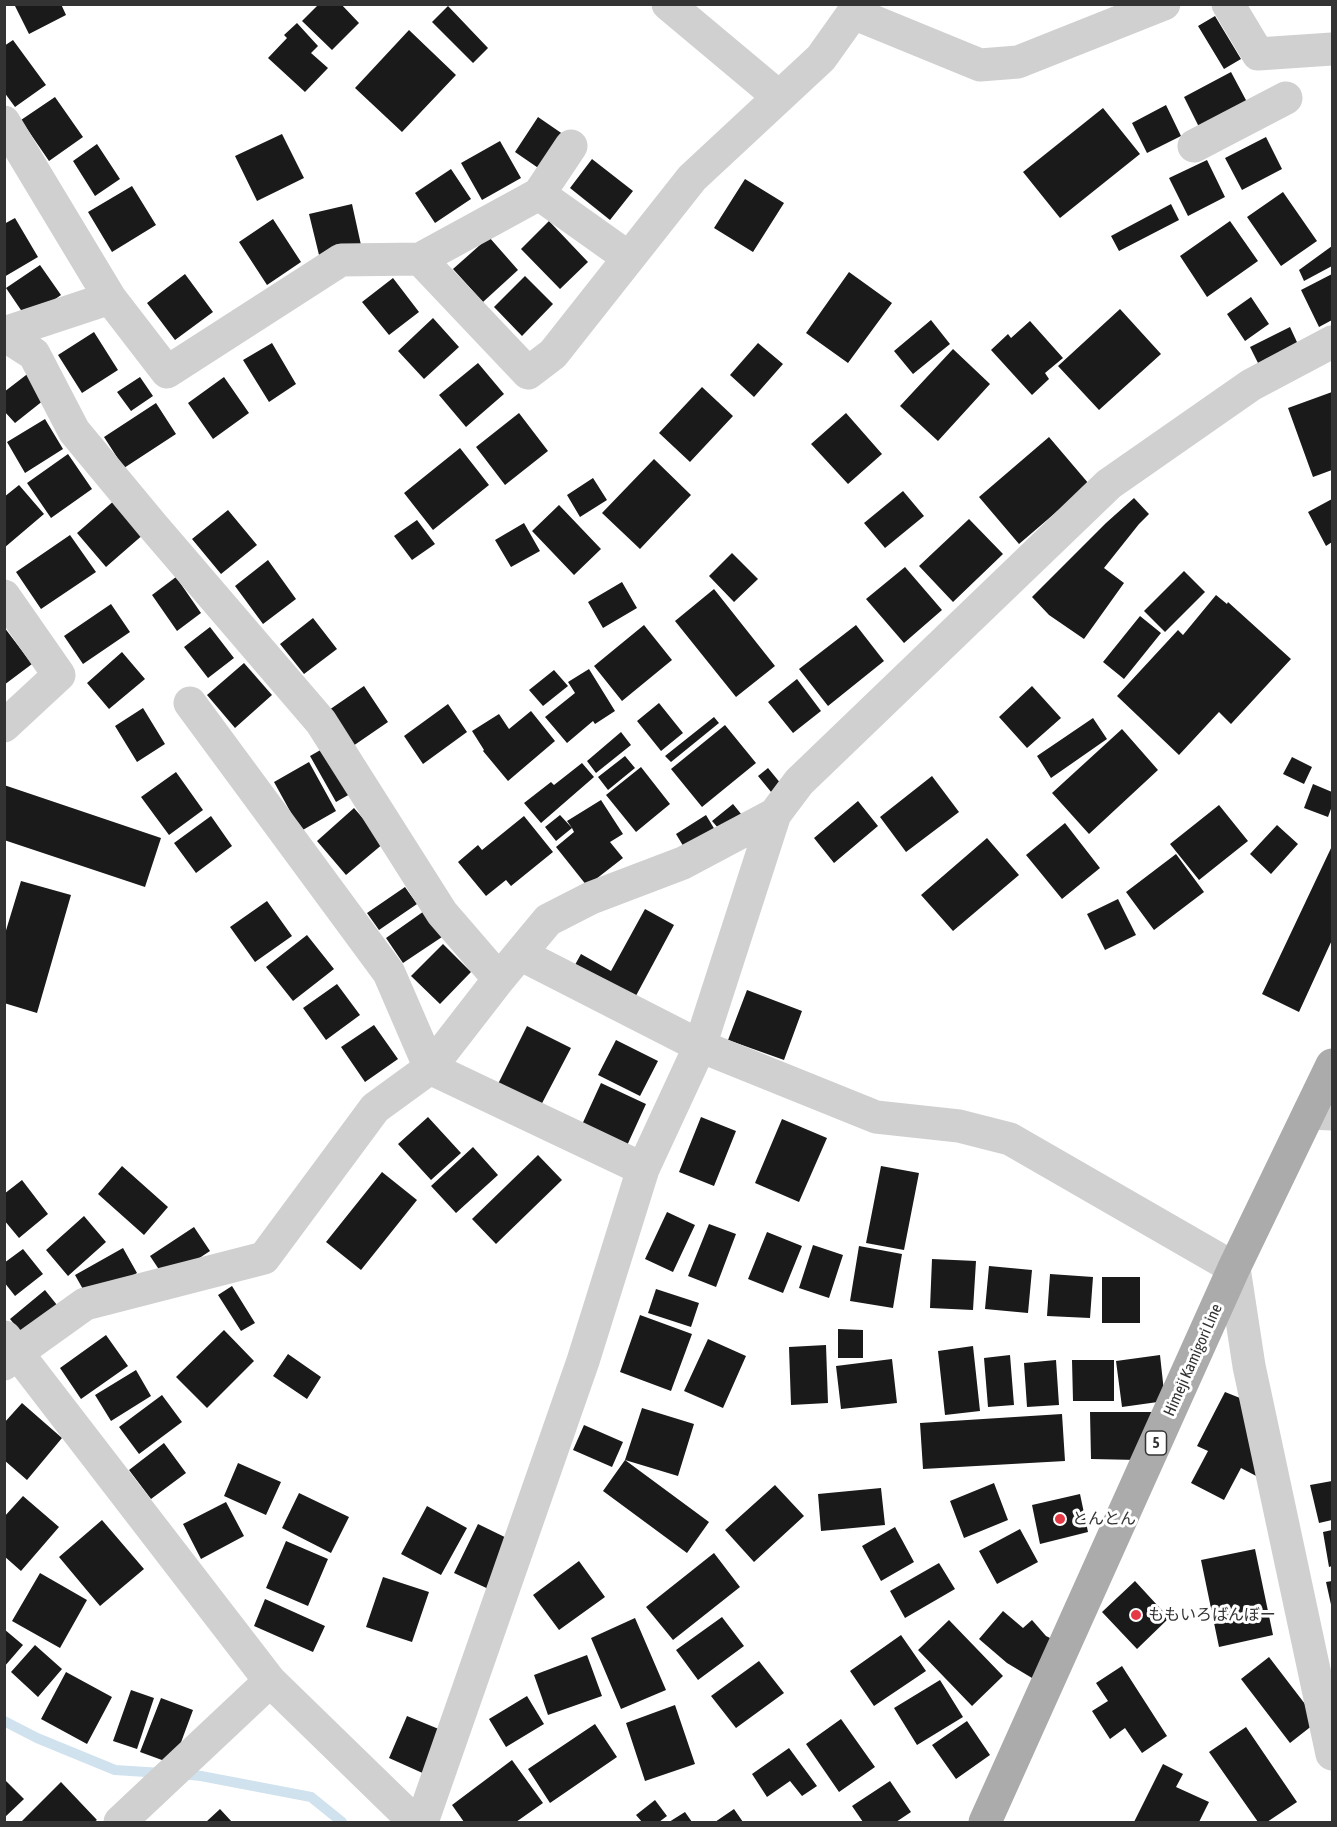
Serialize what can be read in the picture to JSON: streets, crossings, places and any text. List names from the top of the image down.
{
  "streets": {
    "main road": ["Himeji Kamigori Line", "5"]
  },
  "places": ["とんとん", "ももいろばんぼー"]
}
